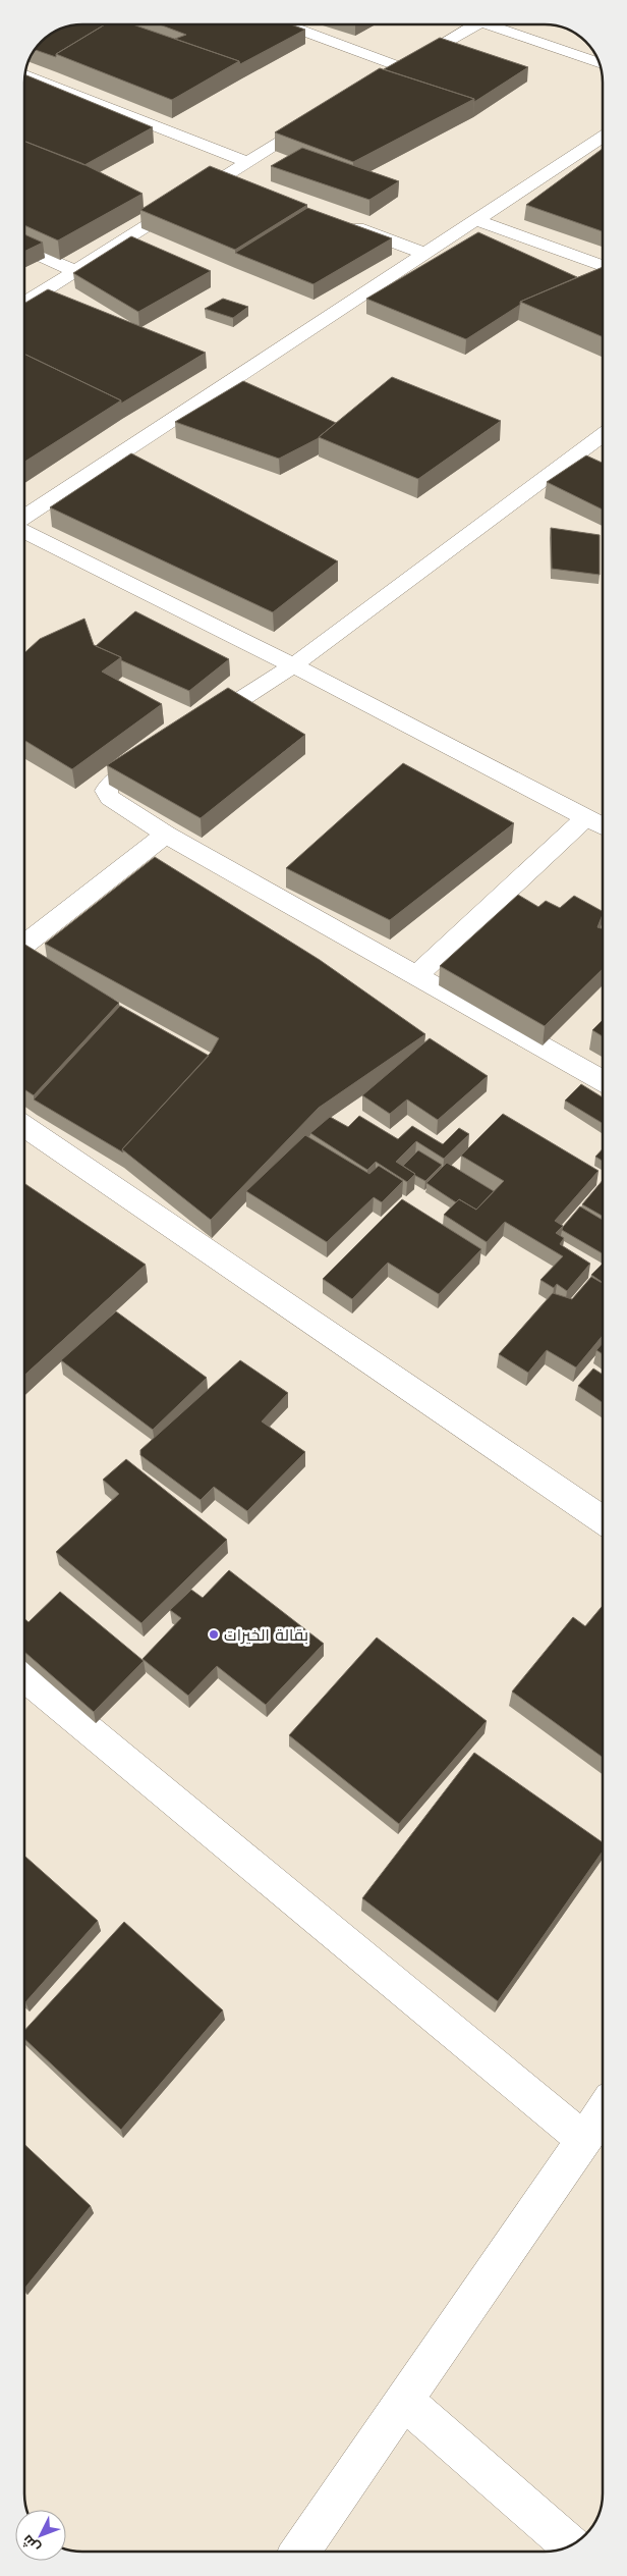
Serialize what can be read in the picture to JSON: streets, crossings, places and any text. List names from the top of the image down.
{
  "places": ["بقالة الخيرات"],
  "north": "bottom left"
}
